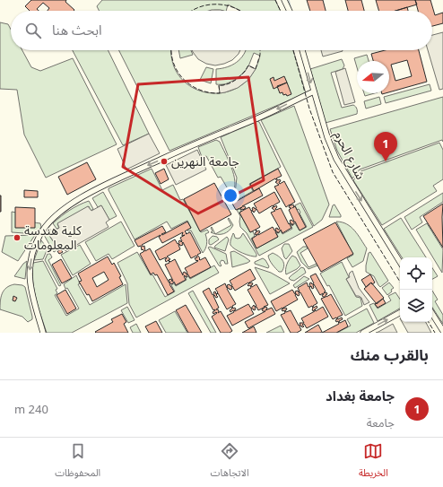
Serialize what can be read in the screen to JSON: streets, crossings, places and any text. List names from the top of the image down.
{
  "streets": {
    "street": ["شارع الحرم"]
  },
  "one_way": ["شارع الحرم"],
  "places": ["جامعة النهرين", "كلية هندسة المعلومات"],
  "north": "left",
  "page": {
    "search": "ابحث هنا",
    "pins": "1",
    "heading": "بالقرب منك",
    "list": [
      {
        "mark": "1",
        "name": "جامعة بغداد",
        "note": "جامعة",
        "value": "240 m"
      }
    ],
    "nav": ["الخريطة", "الاتجاهات", "المحفوظات"]
  }
}
